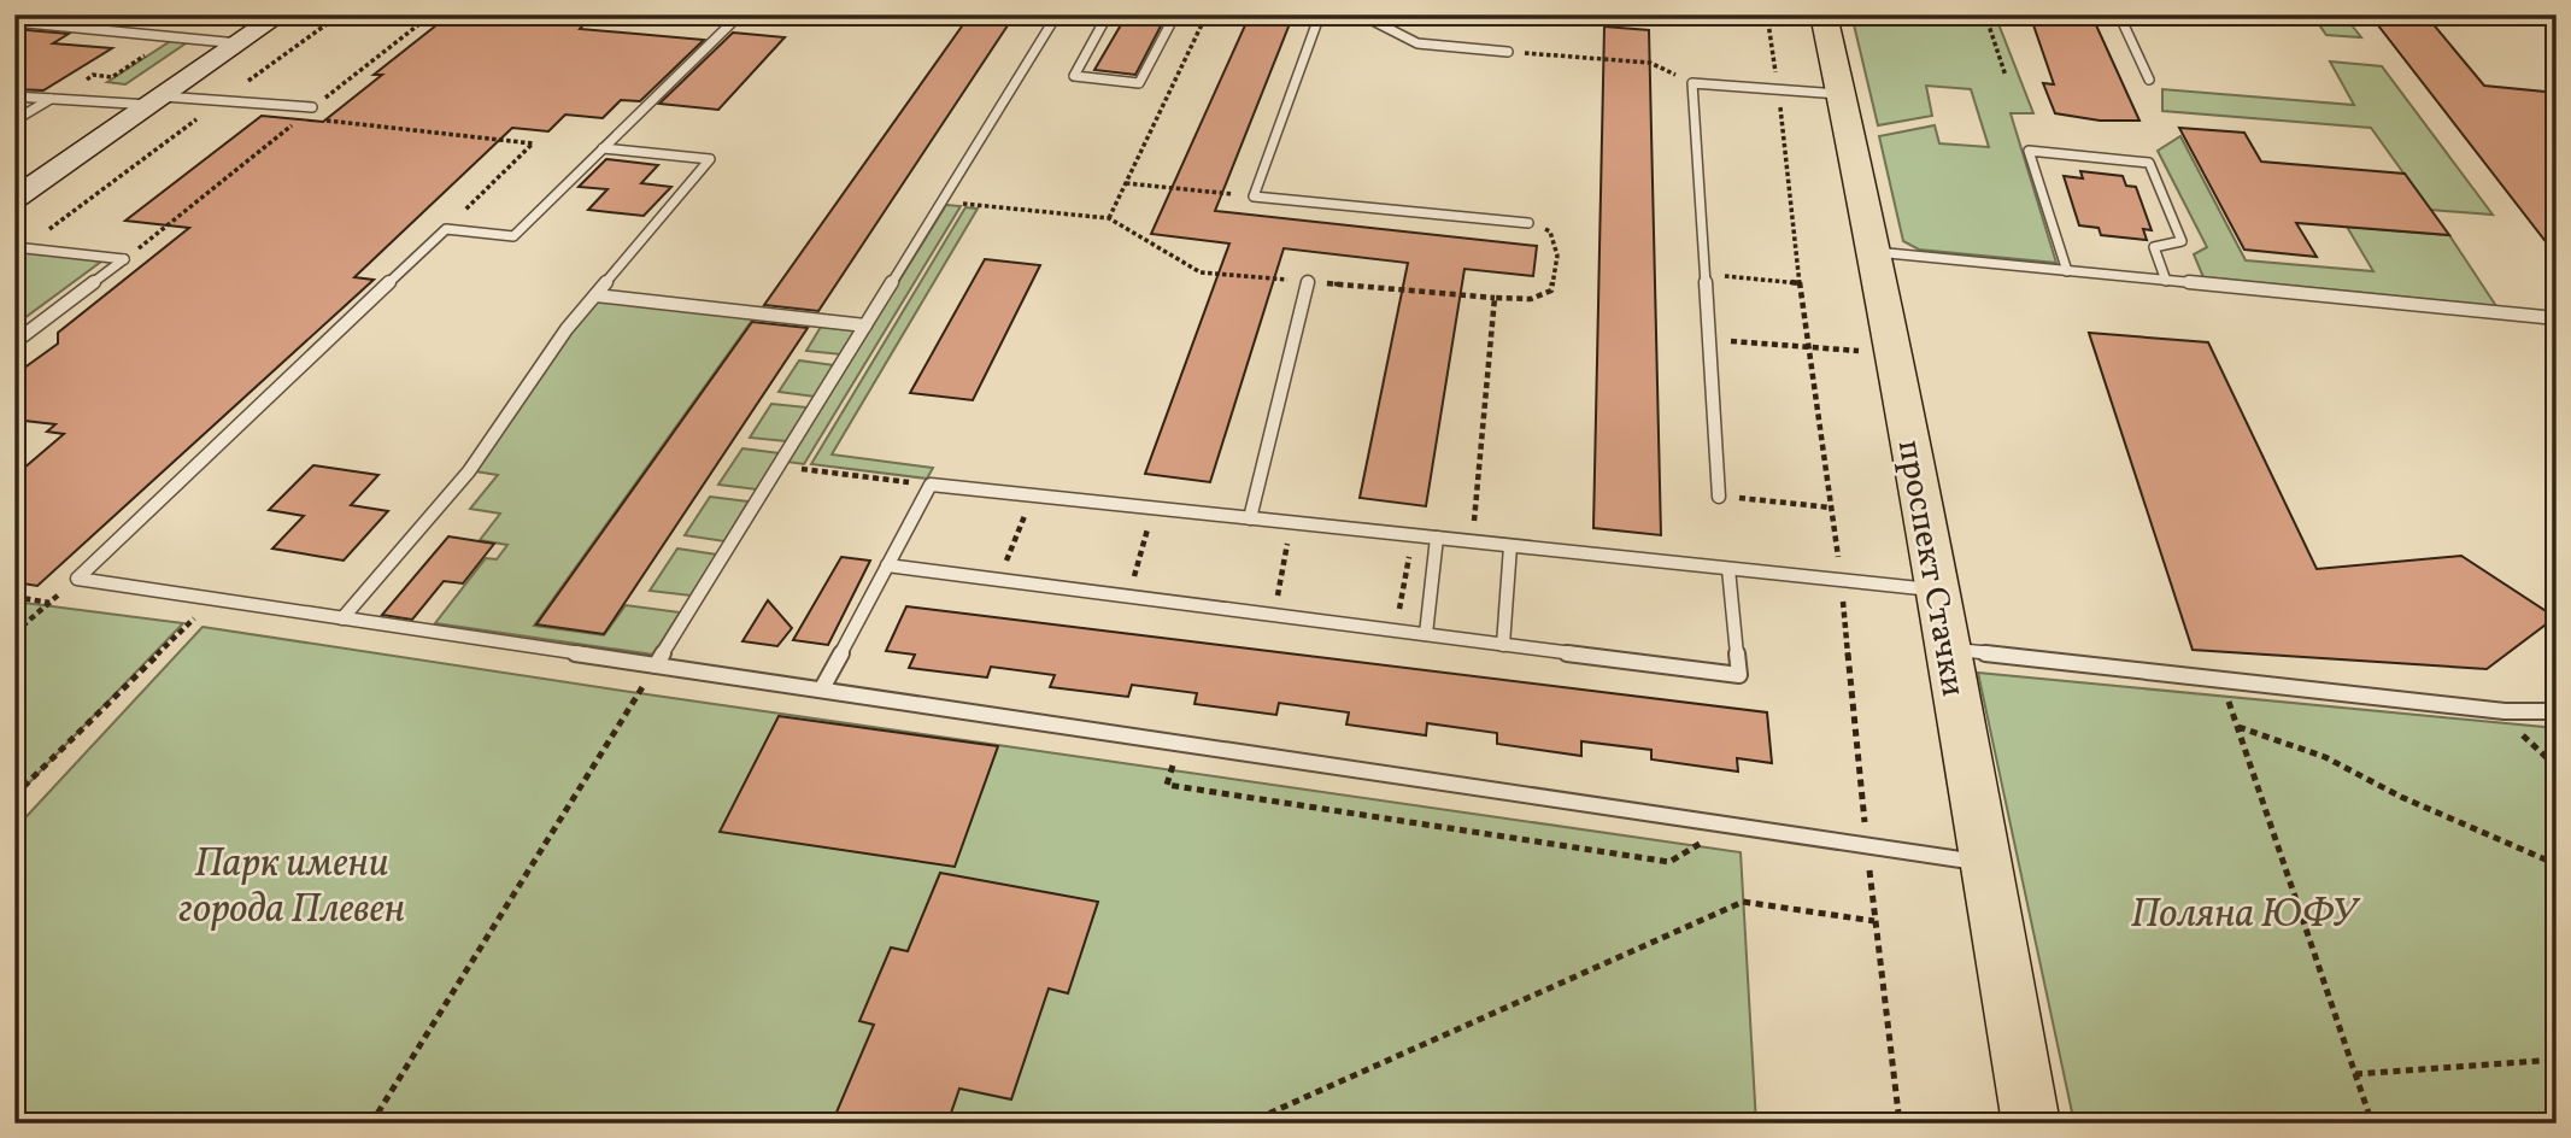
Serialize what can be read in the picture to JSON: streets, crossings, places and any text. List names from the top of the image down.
{
  "streets": {
    "main road": ["проспект Стачки"]
  },
  "parks": ["Парк имени города Плевен", "Поляна ЮФУ"]
}
